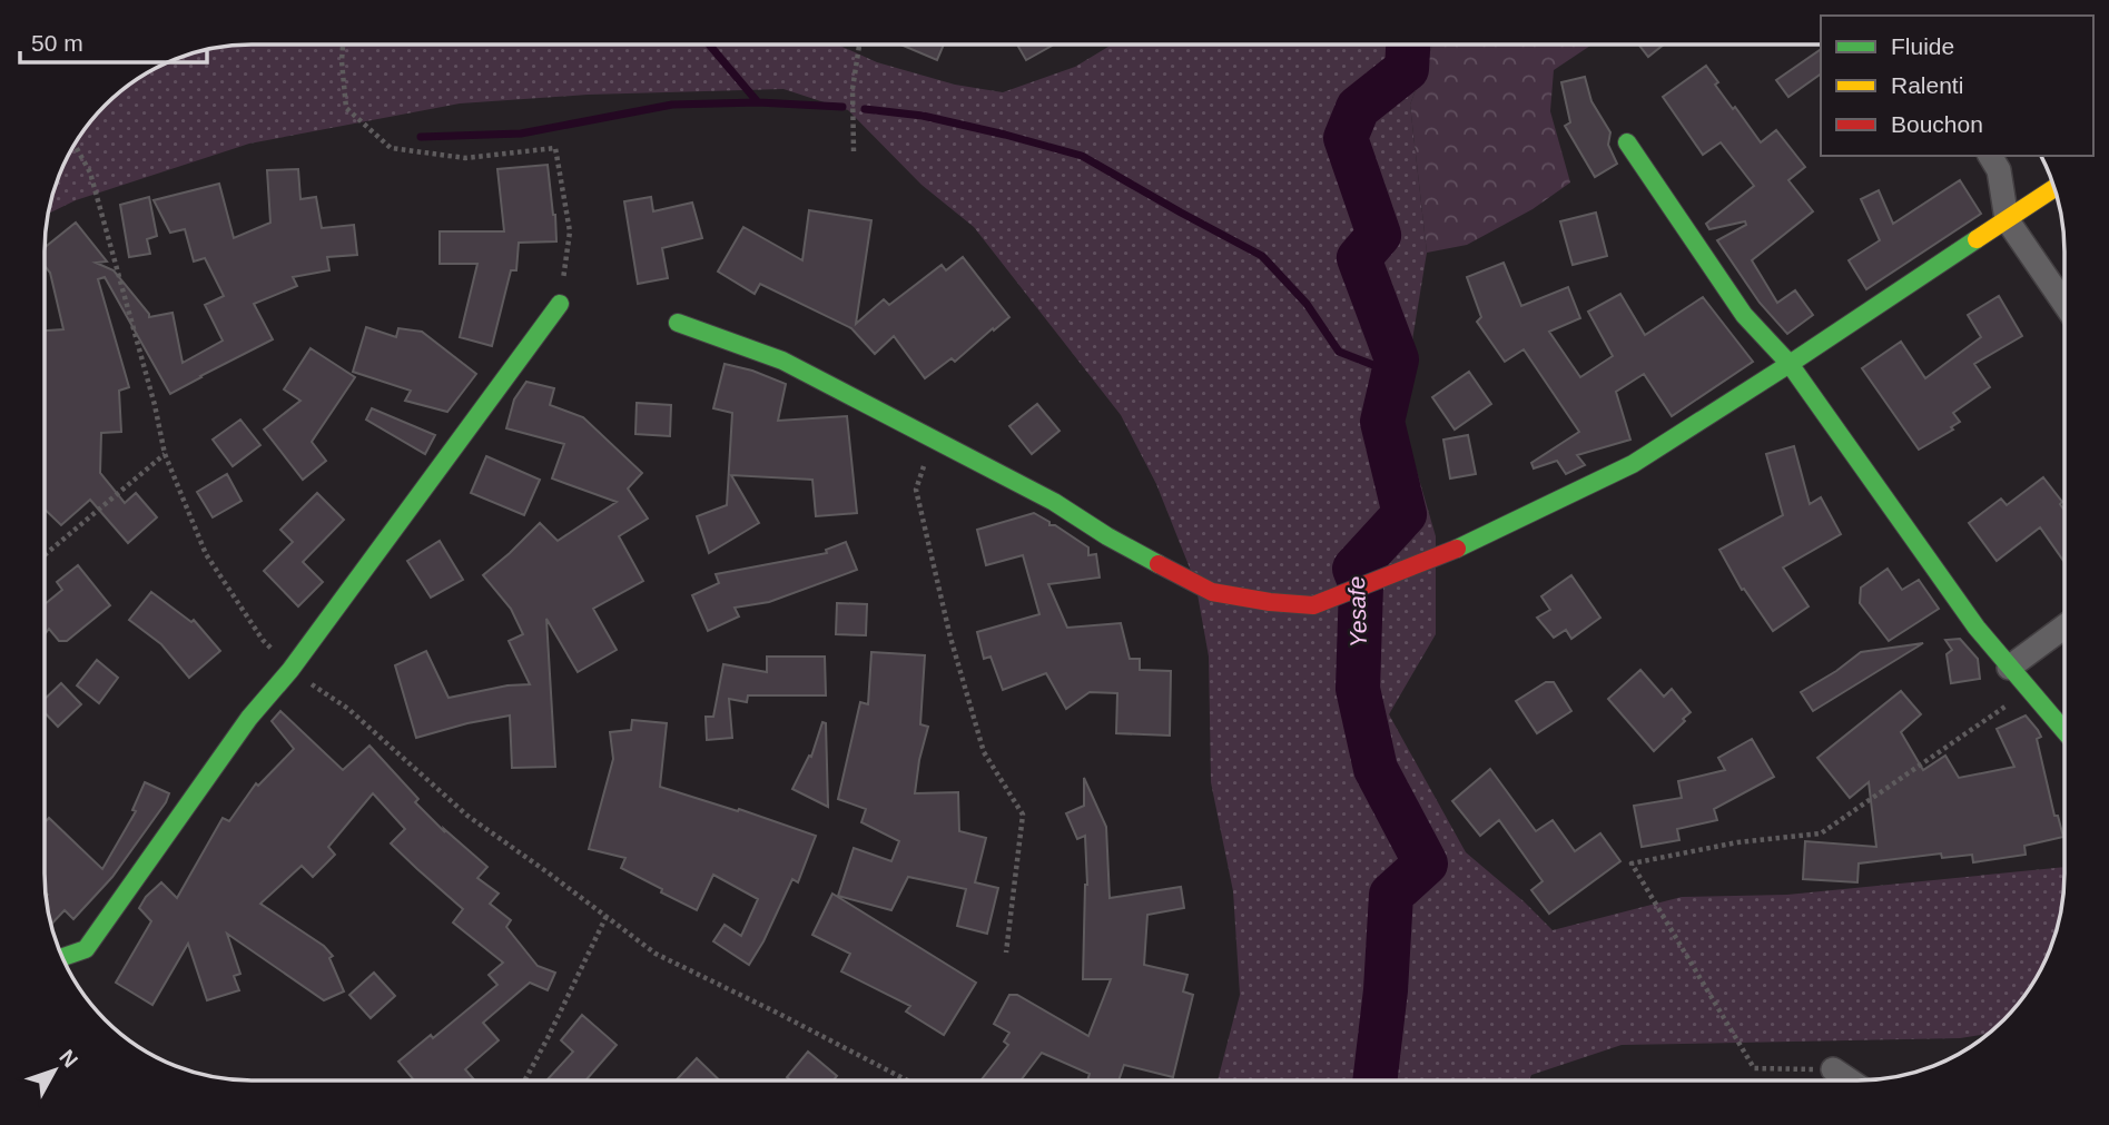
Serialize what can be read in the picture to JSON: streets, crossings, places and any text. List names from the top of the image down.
{
  "water": ["Yesafe"],
  "legend": ["Fluide", "Ralenti", "Bouchon"],
  "scale_bar": "50 m",
  "north": "top right"
}
